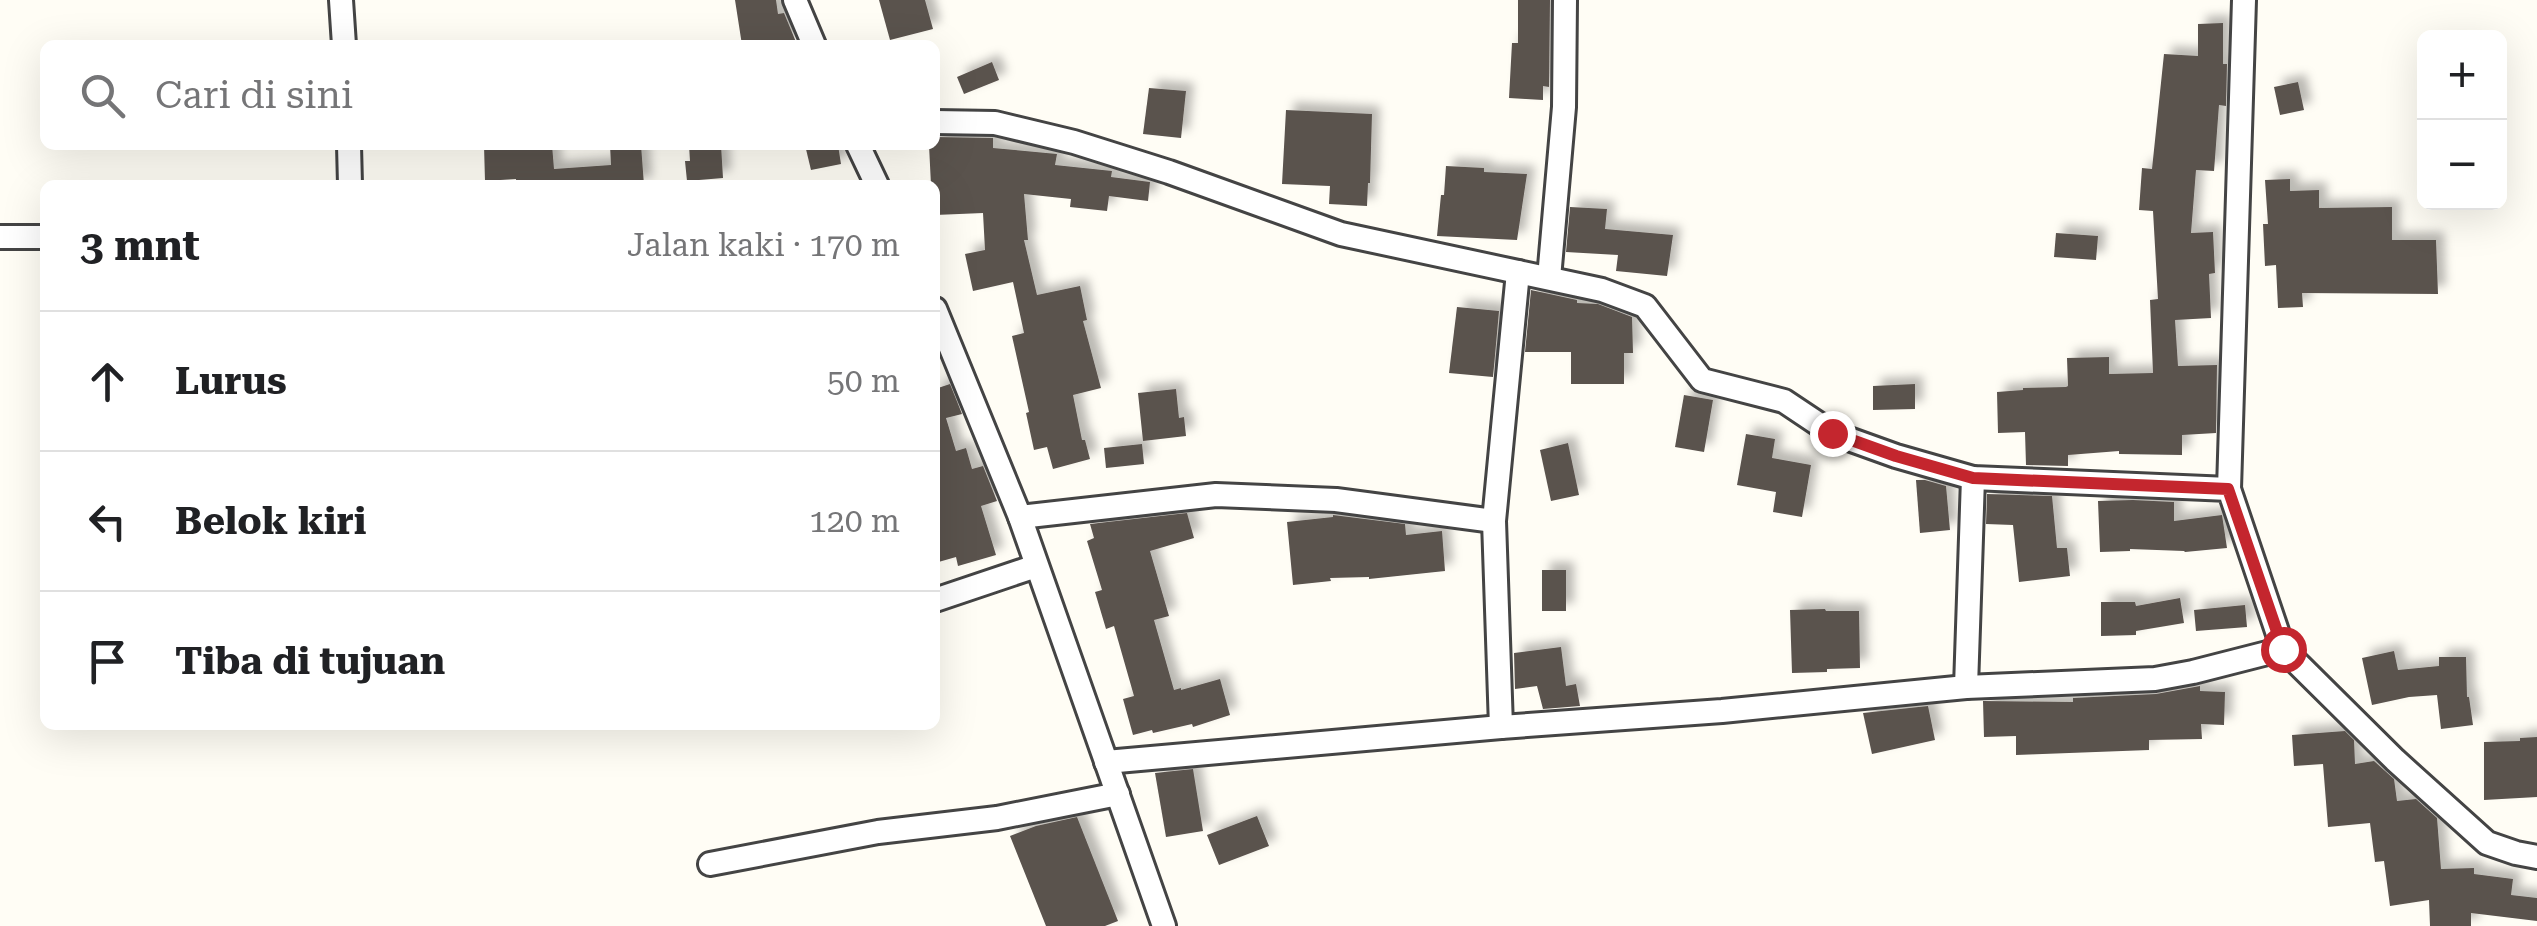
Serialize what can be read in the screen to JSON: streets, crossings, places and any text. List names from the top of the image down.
{
  "page": {
    "map_buttons": ["+", "−"],
    "search": "Cari di sini",
    "heading": ["3 mnt", "Jalan kaki · 170 m"],
    "list": [
      ["Lurus", "50 m"],
      ["Belok kiri", "120 m"],
      "Tiba di tujuan"
    ]
  }
}
